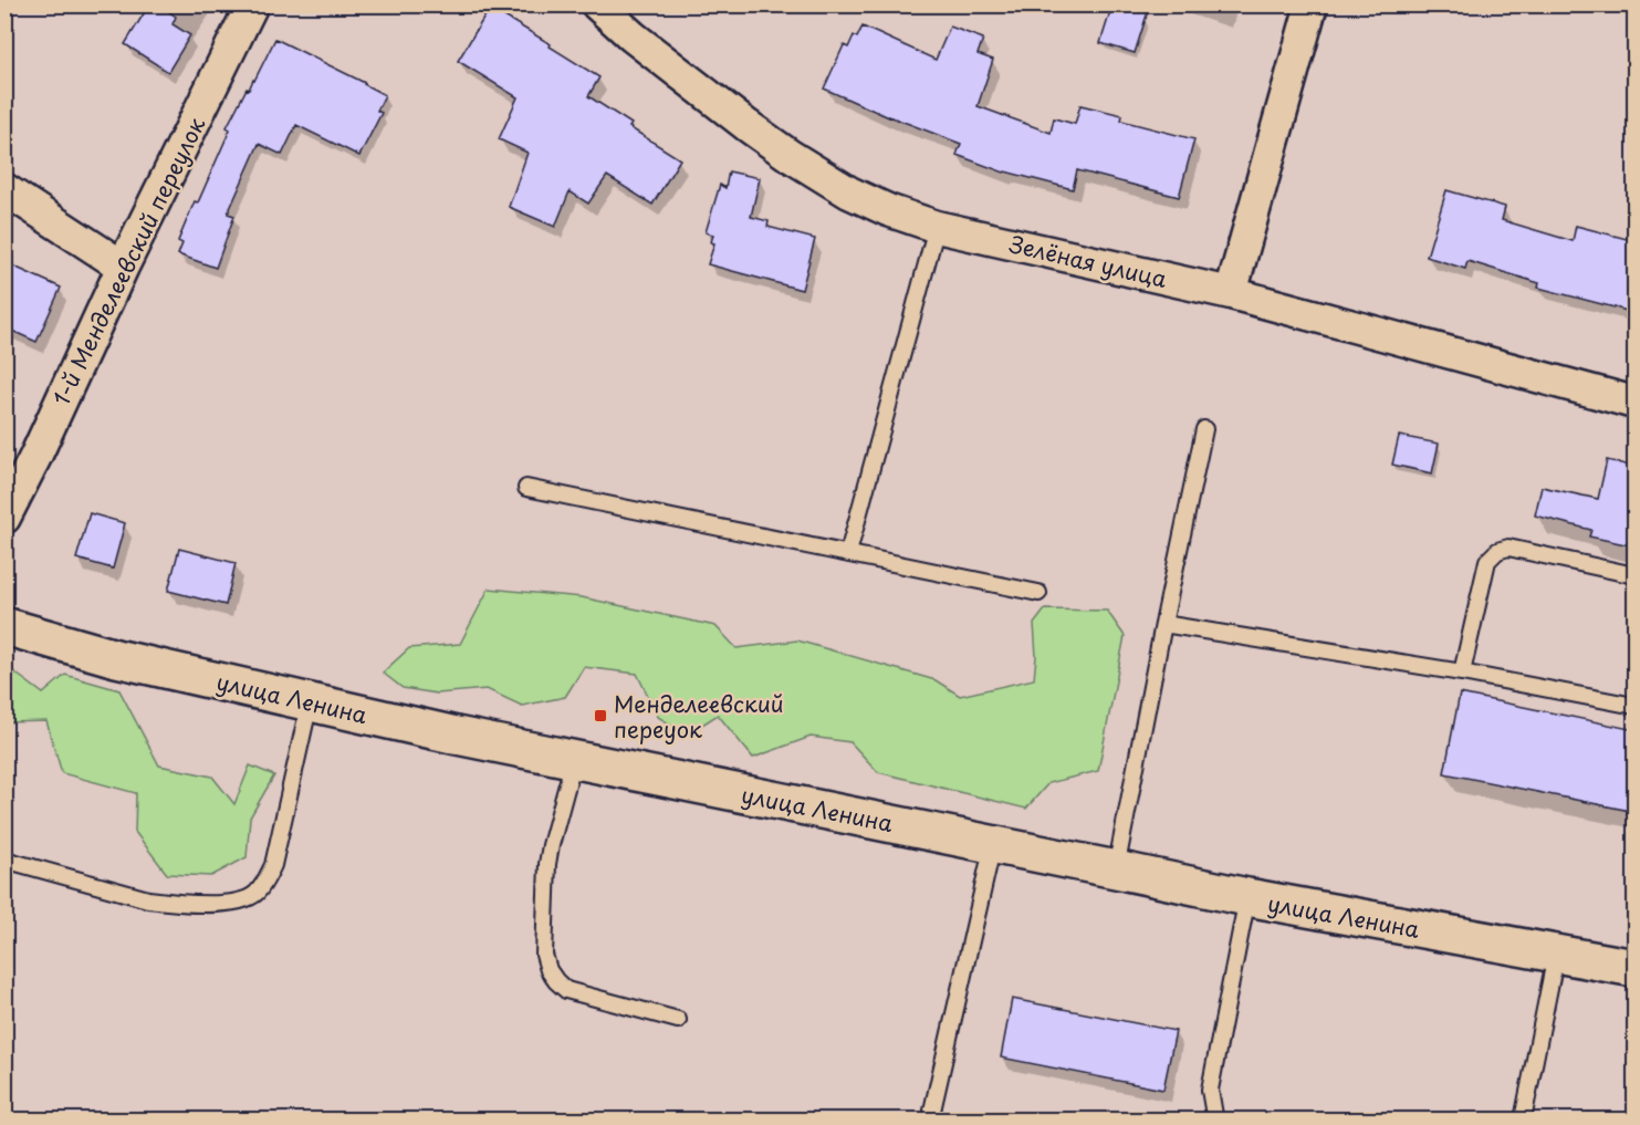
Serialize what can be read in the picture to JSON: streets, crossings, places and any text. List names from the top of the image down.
{
  "streets": {
    "main road": ["улица Ленина"],
    "street": ["1-й Менделеевский переулок", "Зелёная улица"]
  },
  "places": {
    "transit": ["Менделеевский переуок"]
  }
}
